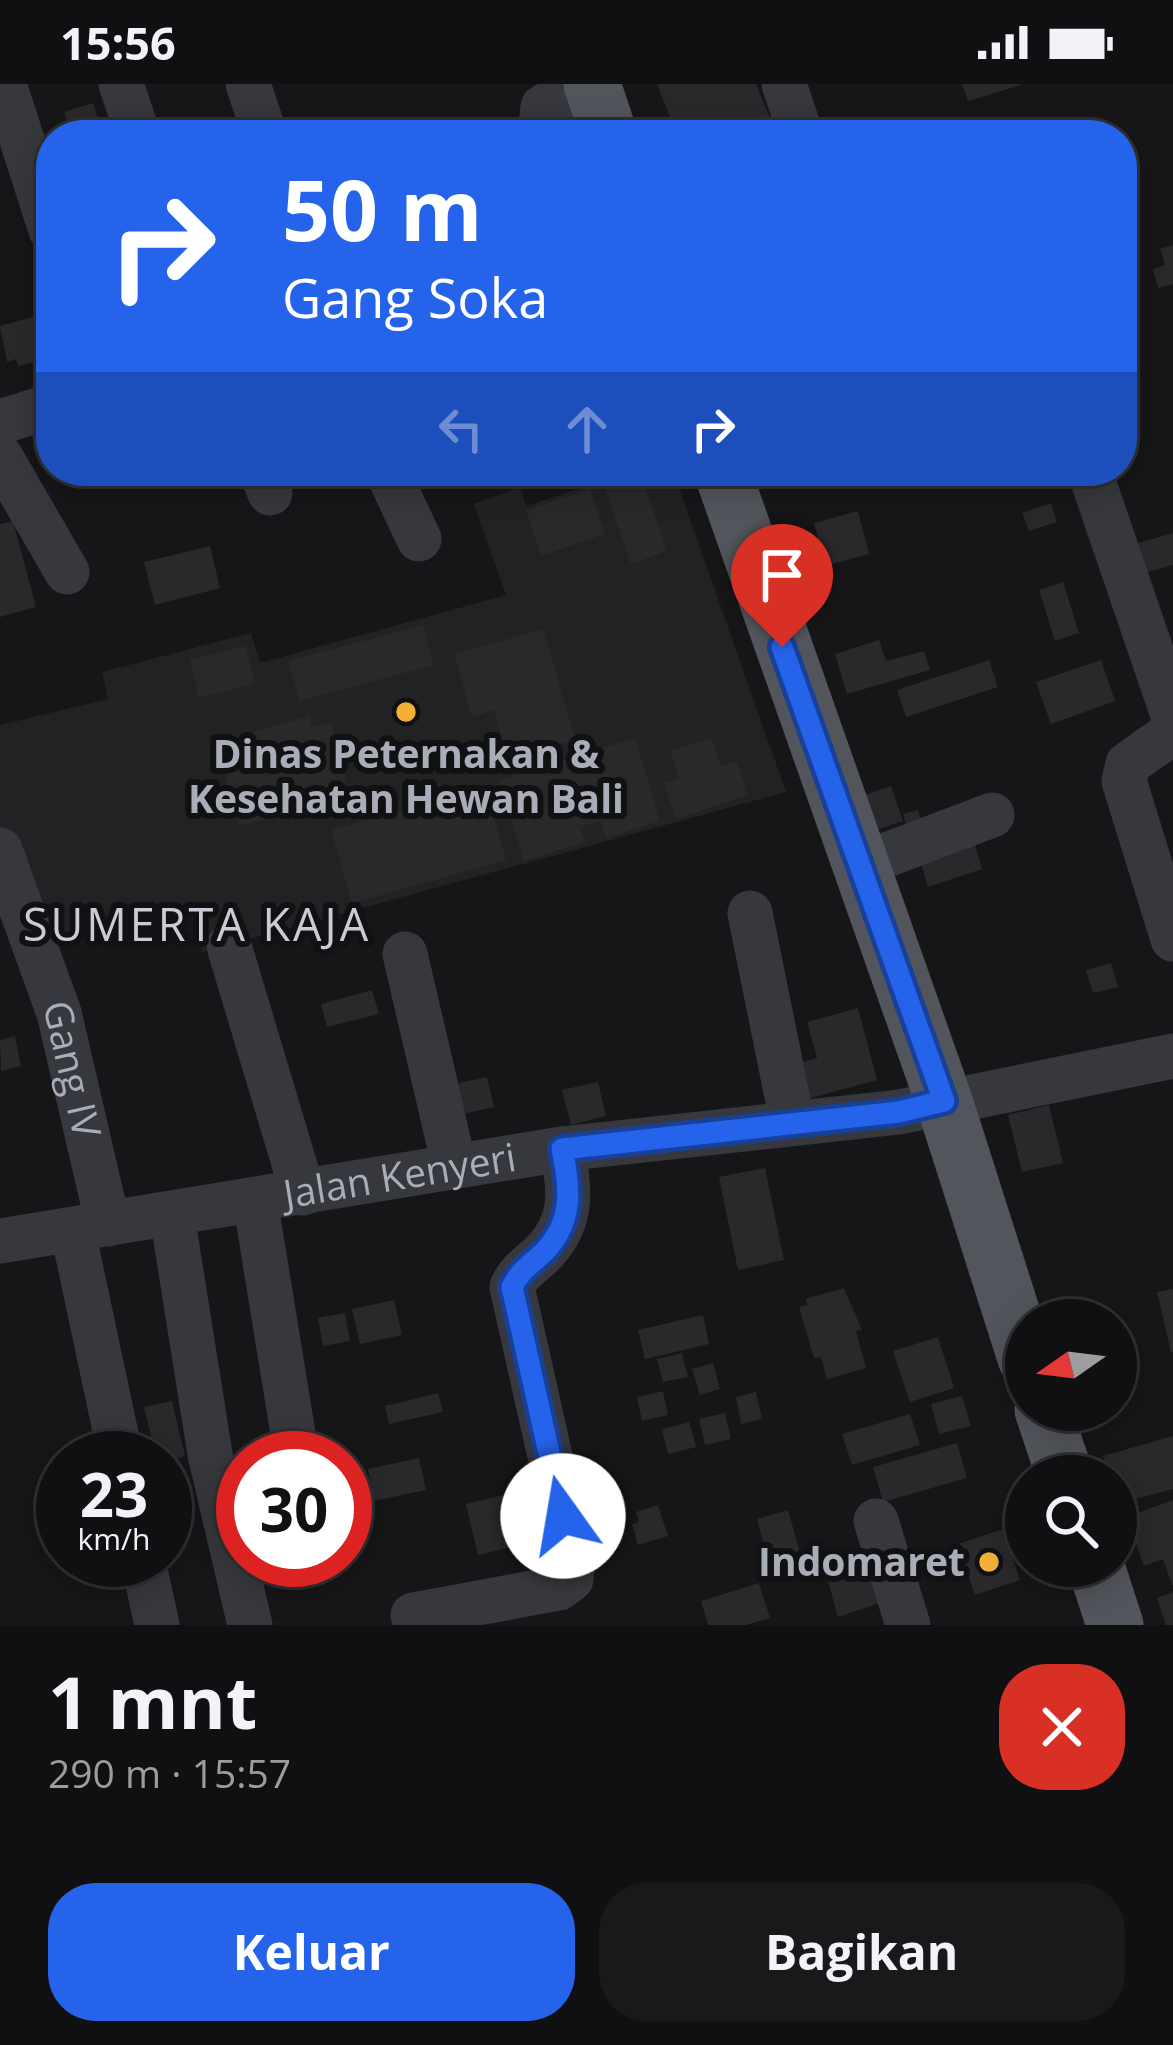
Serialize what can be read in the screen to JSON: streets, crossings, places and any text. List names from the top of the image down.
{
  "streets": {
    "street": ["Gang IV", "Jalan Kenyeri"]
  },
  "crossings": [
    ["Gang IV", "Jalan Kenyeri"]
  ],
  "districts": ["SUMERTA KAJA"],
  "places": ["Dinas Peternakan & Kesehatan Hewan Bali", "Indomaret"],
  "north": "left",
  "page": {
    "status": "15:56",
    "turn": ["50 m", "Gang Soka"],
    "speed": "23 km/h",
    "limit": "30",
    "heading": ["1 mnt", "290 m · 15:57"],
    "buttons": ["Keluar", "Bagikan"]
  }
}
